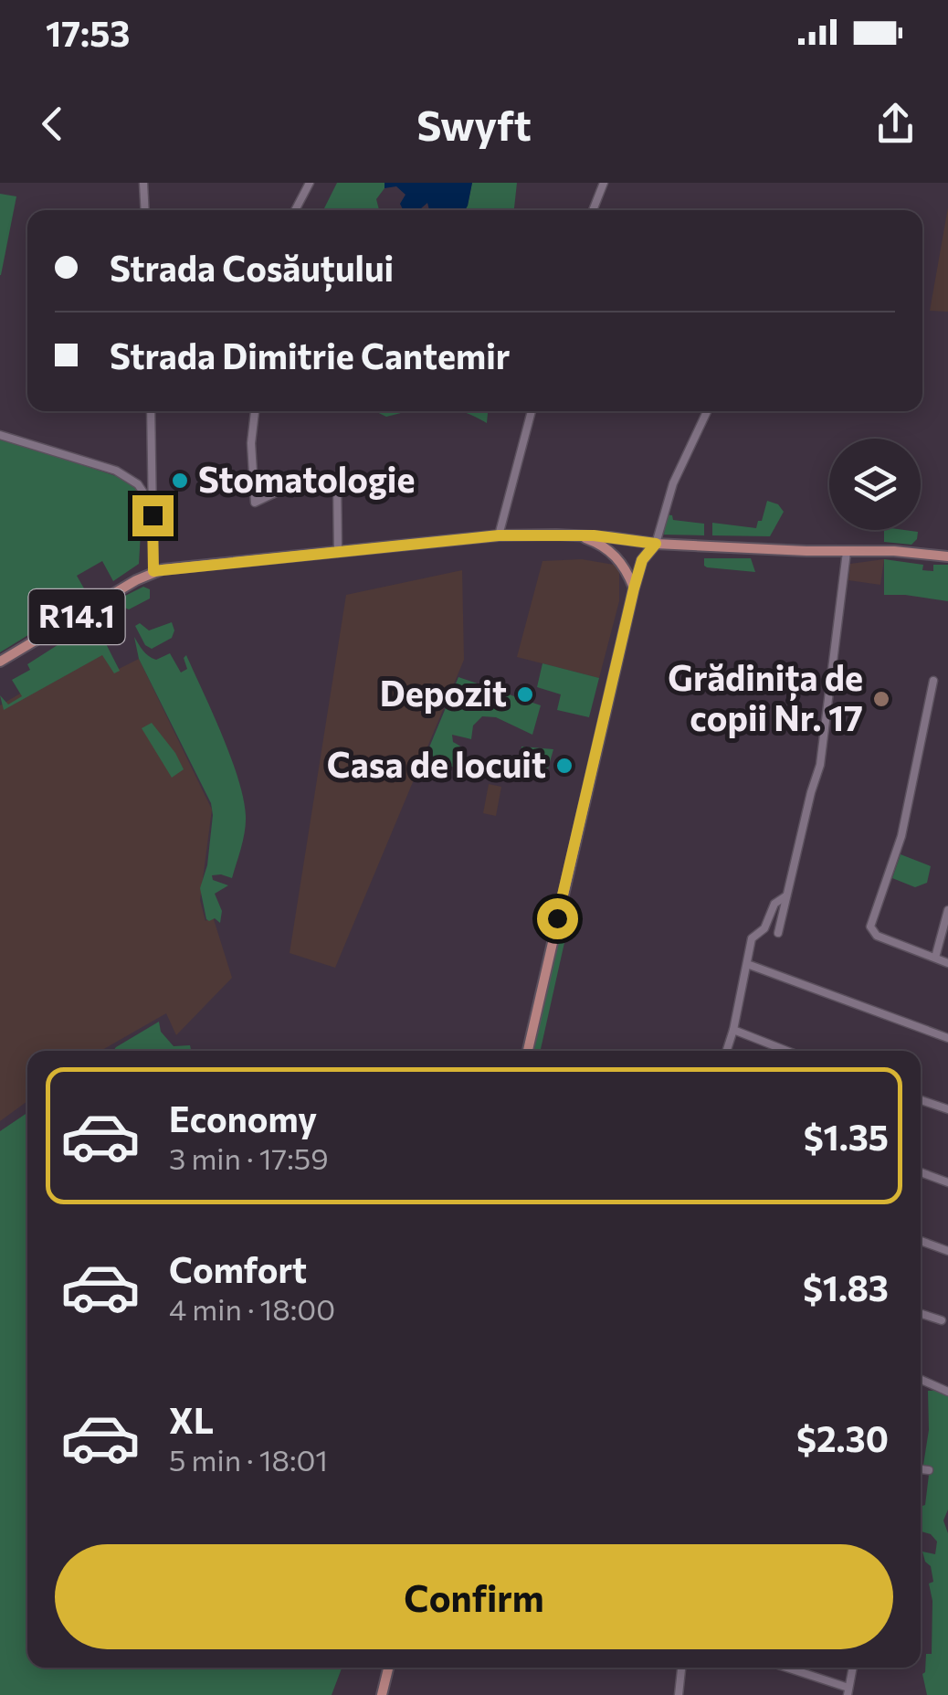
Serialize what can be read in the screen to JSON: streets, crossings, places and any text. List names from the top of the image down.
{
  "streets": {
    "main road": ["R14.1"]
  },
  "places": [
    "Stomatologie",
    "Depozit",
    "Grădinița de copii Nr. 17",
    "Casa de locuit"
  ],
  "page": {
    "status": "17:53",
    "header": "Swyft",
    "banner": ["Strada Cosăuțului", "Strada Dimitrie Cantemir"],
    "list": [
      {
        "name": "Economy",
        "note": "3 min · 17:59",
        "value": "$1.35"
      },
      {
        "name": "Comfort",
        "note": "4 min · 18:00",
        "value": "$1.83"
      },
      {
        "name": "XL",
        "note": "5 min · 18:01",
        "value": "$2.30"
      }
    ],
    "buttons": "Confirm"
  }
}
